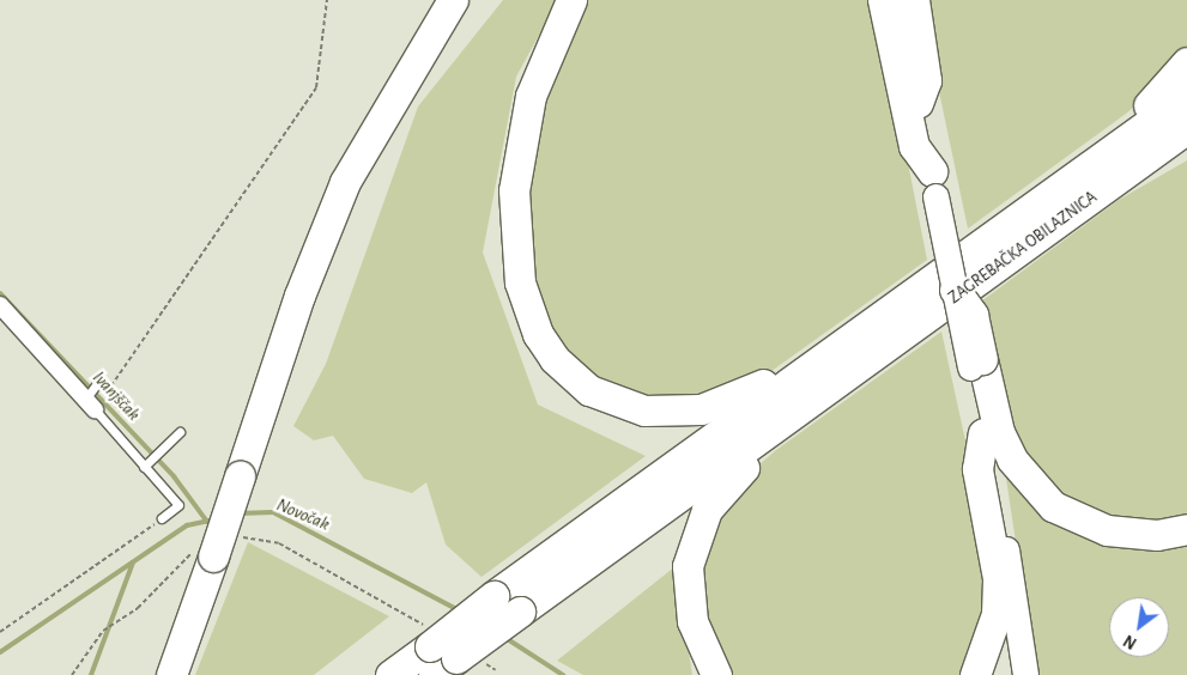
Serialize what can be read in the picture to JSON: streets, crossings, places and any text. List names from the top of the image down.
{
  "streets": {
    "highway": ["ZAGREBAČKA OBILAZNICA"]
  },
  "water": ["Ivanjščak", "Novočak"],
  "north": "bottom left"
}
